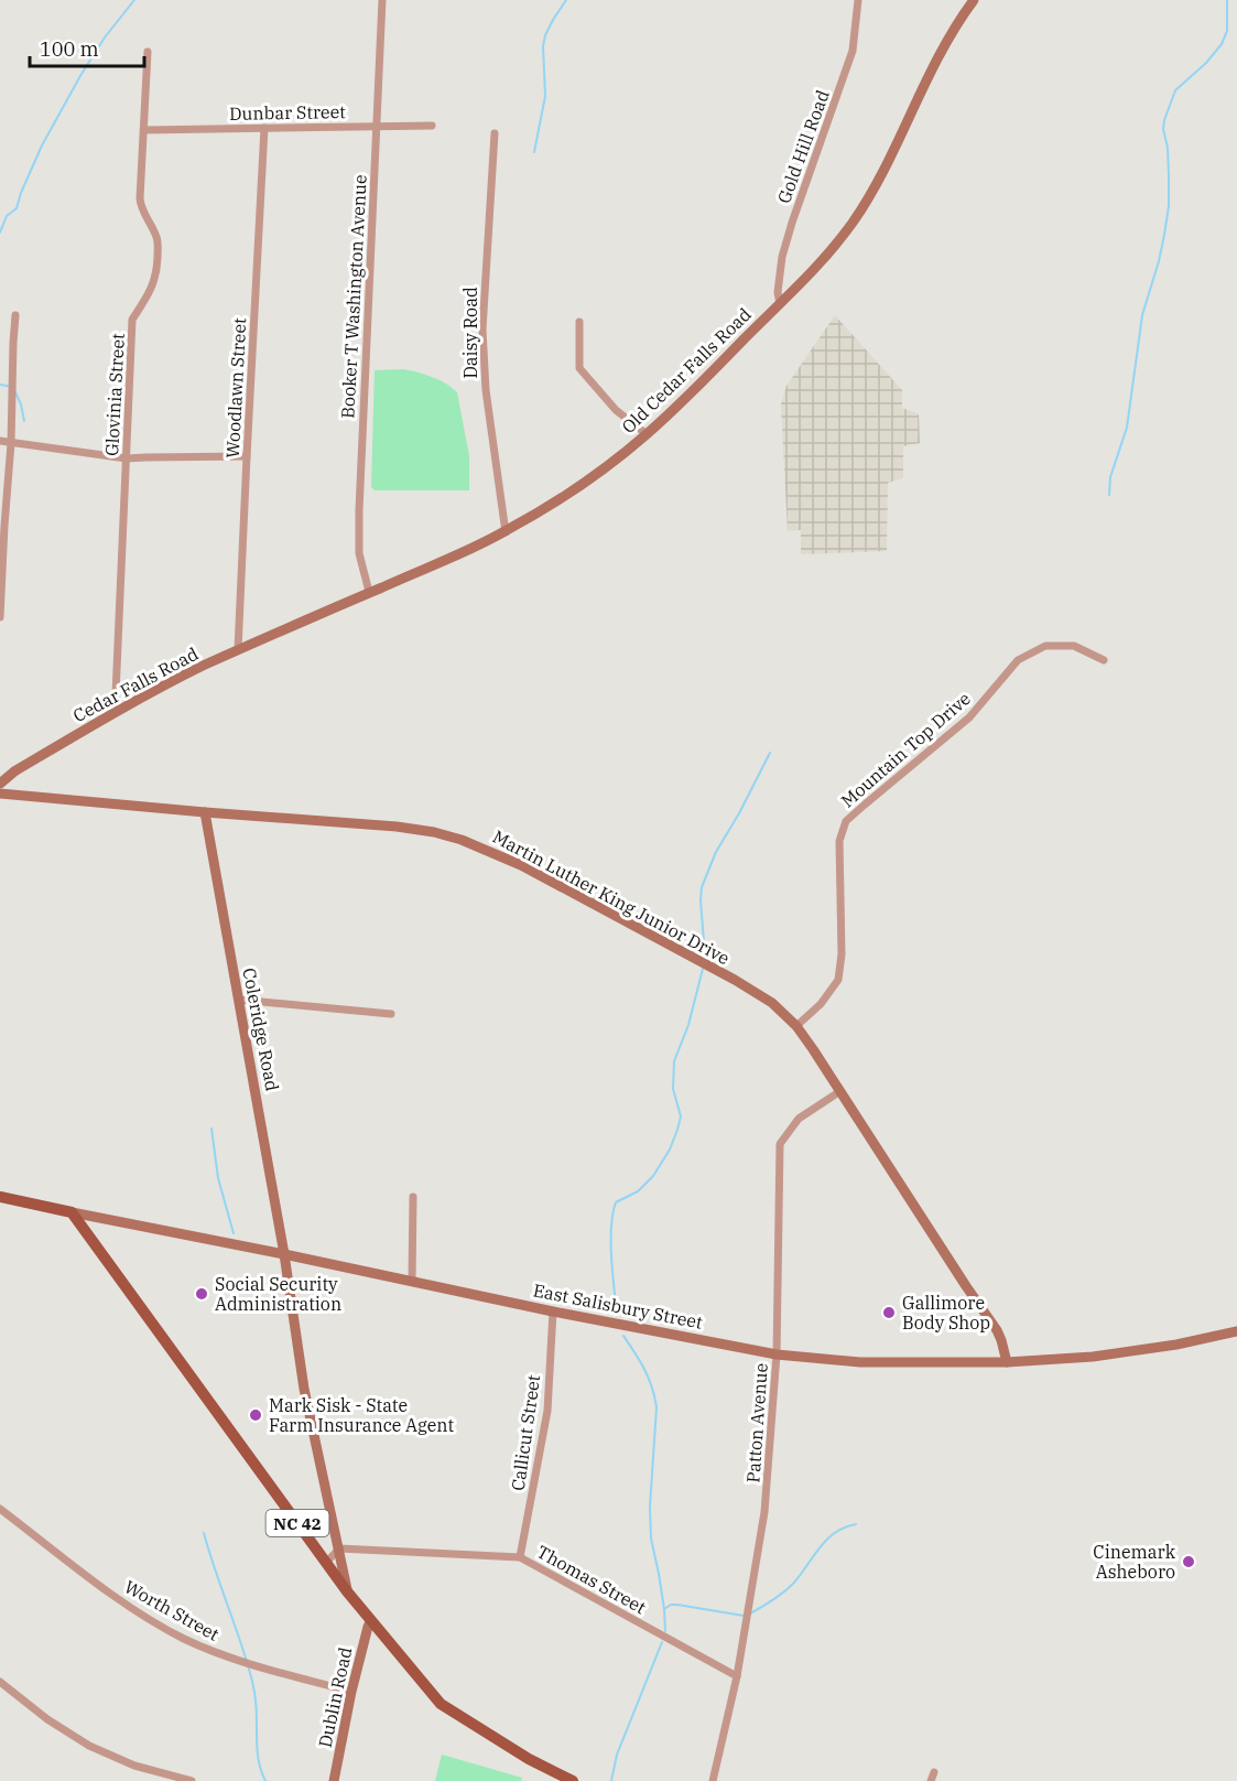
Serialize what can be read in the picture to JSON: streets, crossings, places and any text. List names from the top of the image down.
{
  "streets": {
    "main road": ["East Salisbury Street", "NC 42"],
    "street": [
      "Dunbar Street",
      "Gold Hill Road",
      "Booker T Washington Avenue",
      "Daisy Road",
      "Old Cedar Falls Road",
      "Woodlawn Street",
      "Glovinia Street",
      "Cedar Falls Road",
      "Mountain Top Drive",
      "Martin Luther King Junior Drive",
      "Coleridge Road",
      "Patton Avenue",
      "Callicut Street",
      "Thomas Street",
      "Worth Street",
      "Dublin Road"
    ]
  },
  "crossings": [
    ["Dunbar Street", "Booker T Washington Avenue"],
    ["Dunbar Street", "Woodlawn Street"],
    ["Dunbar Street", "Glovinia Street"],
    ["Gold Hill Road", "Old Cedar Falls Road"],
    ["Booker T Washington Avenue", "Old Cedar Falls Road"],
    ["Daisy Road", "Old Cedar Falls Road"],
    ["Old Cedar Falls Road", "Cedar Falls Road"],
    ["Woodlawn Street", "Cedar Falls Road"],
    ["Glovinia Street", "Cedar Falls Road"],
    ["Cedar Falls Road", "Martin Luther King Junior Drive"],
    ["Mountain Top Drive", "Martin Luther King Junior Drive"],
    ["Martin Luther King Junior Drive", "Coleridge Road"],
    ["Martin Luther King Junior Drive", "East Salisbury Street"],
    ["Martin Luther King Junior Drive", "Patton Avenue"],
    ["Coleridge Road", "East Salisbury Street"],
    ["Coleridge Road", "NC 42"],
    ["Coleridge Road", "Thomas Street"],
    ["East Salisbury Street", "Patton Avenue"],
    ["East Salisbury Street", "Callicut Street"],
    ["East Salisbury Street", "NC 42"],
    ["Patton Avenue", "Thomas Street"],
    ["Callicut Street", "Thomas Street"],
    ["NC 42", "Dublin Road"],
    ["Worth Street", "Dublin Road"]
  ],
  "places": [
    "Social Security Administration",
    "Gallimore Body Shop",
    "Mark Sisk - State Farm Insurance Agent",
    "Cinemark Asheboro"
  ],
  "scale_bar": "100 m"
}
